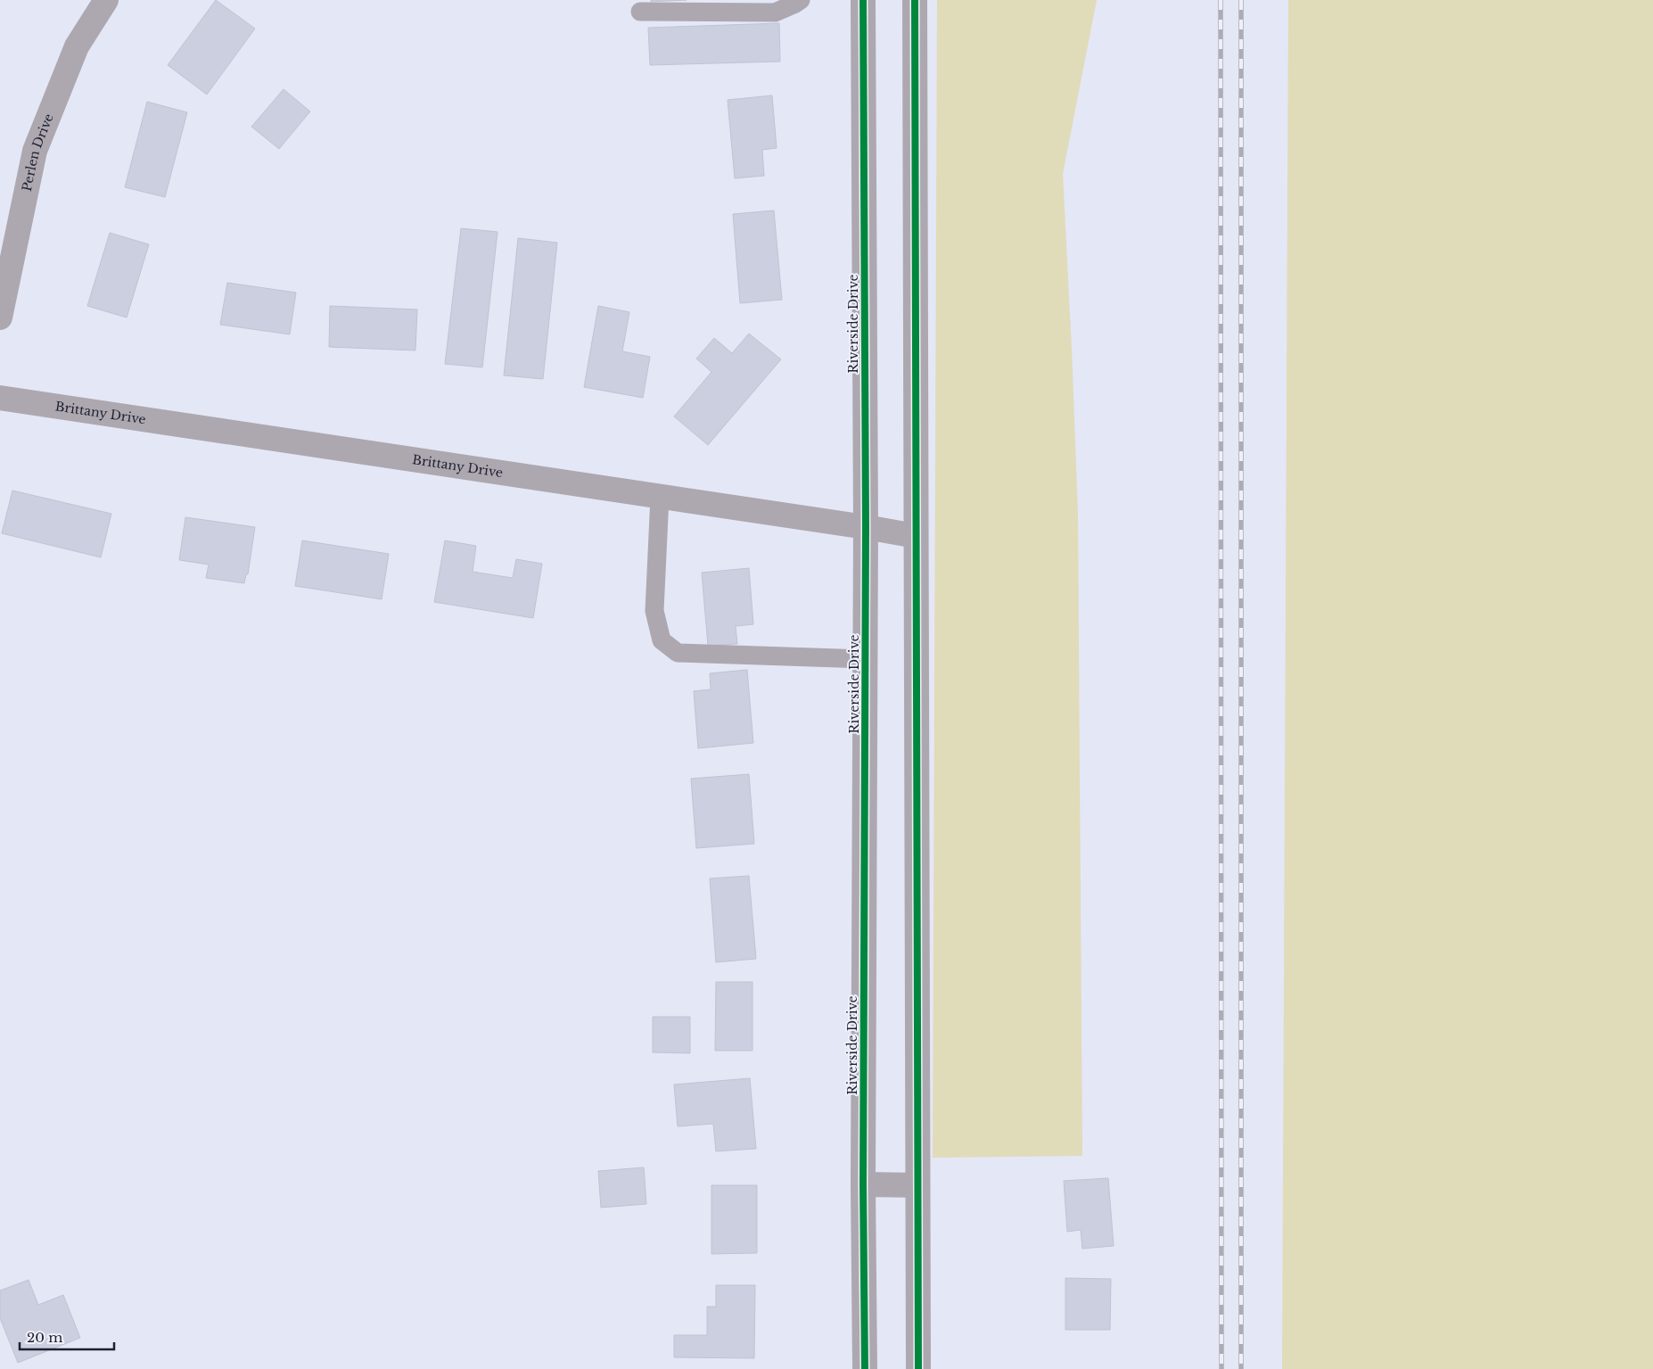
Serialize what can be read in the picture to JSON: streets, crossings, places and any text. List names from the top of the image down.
{
  "streets": {
    "street": ["Perlen Drive", "Riverside Drive", "Brittany Drive"]
  },
  "crossings": [
    ["Riverside Drive", "Brittany Drive"]
  ],
  "scale_bar": "20 m"
}
